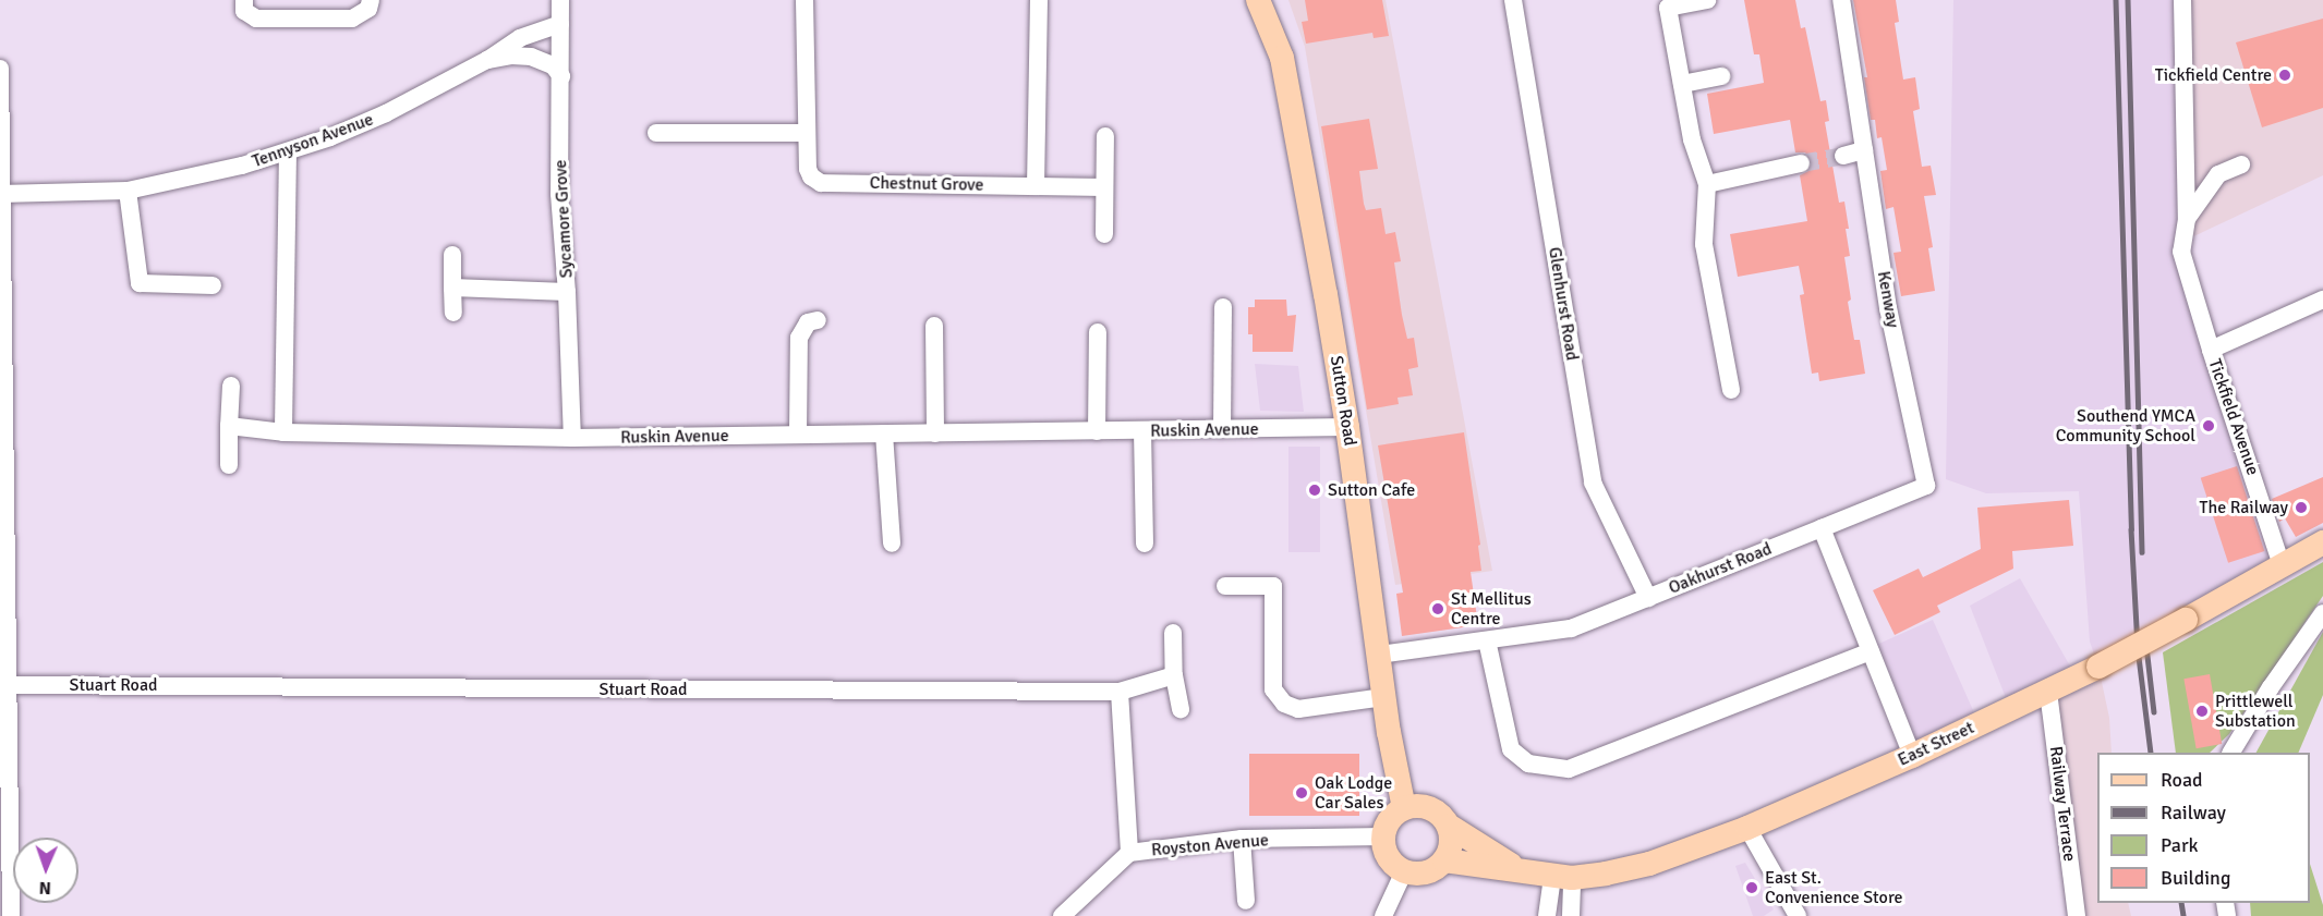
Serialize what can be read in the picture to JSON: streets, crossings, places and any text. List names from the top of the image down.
{
  "streets": {
    "main road": ["Sutton Road", "East Street"],
    "street": [
      "Tennyson Avenue",
      "Chestnut Grove",
      "Sycamore Grove",
      "Kenway",
      "Glenhurst Road",
      "Tickfield Avenue",
      "Ruskin Avenue",
      "Oakhurst Road",
      "Stuart Road",
      "Railway Terrace",
      "Royston Avenue"
    ]
  },
  "crossings": [
    ["Tennyson Avenue", "Sycamore Grove"],
    ["Sycamore Grove", "Ruskin Avenue"],
    ["Kenway", "Oakhurst Road"],
    ["Glenhurst Road", "Oakhurst Road"],
    ["Sutton Road", "Ruskin Avenue"],
    ["Sutton Road", "Oakhurst Road"],
    ["Sutton Road", "East Street"],
    ["Sutton Road", "Royston Avenue"],
    ["Tickfield Avenue", "East Street"],
    ["East Street", "Railway Terrace"],
    ["East Street", "Royston Avenue"]
  ],
  "places": [
    "Tickfield Centre",
    "Southend YMCA Community School",
    "Sutton Cafe",
    "The Railway",
    "St Mellitus Centre",
    "Prittlewell Substation",
    "Oak Lodge Car Sales",
    "East St. Convenience Store"
  ],
  "legend": [
    "Road",
    "Railway",
    "Park",
    "Building"
  ],
  "north": "bottom"
}
